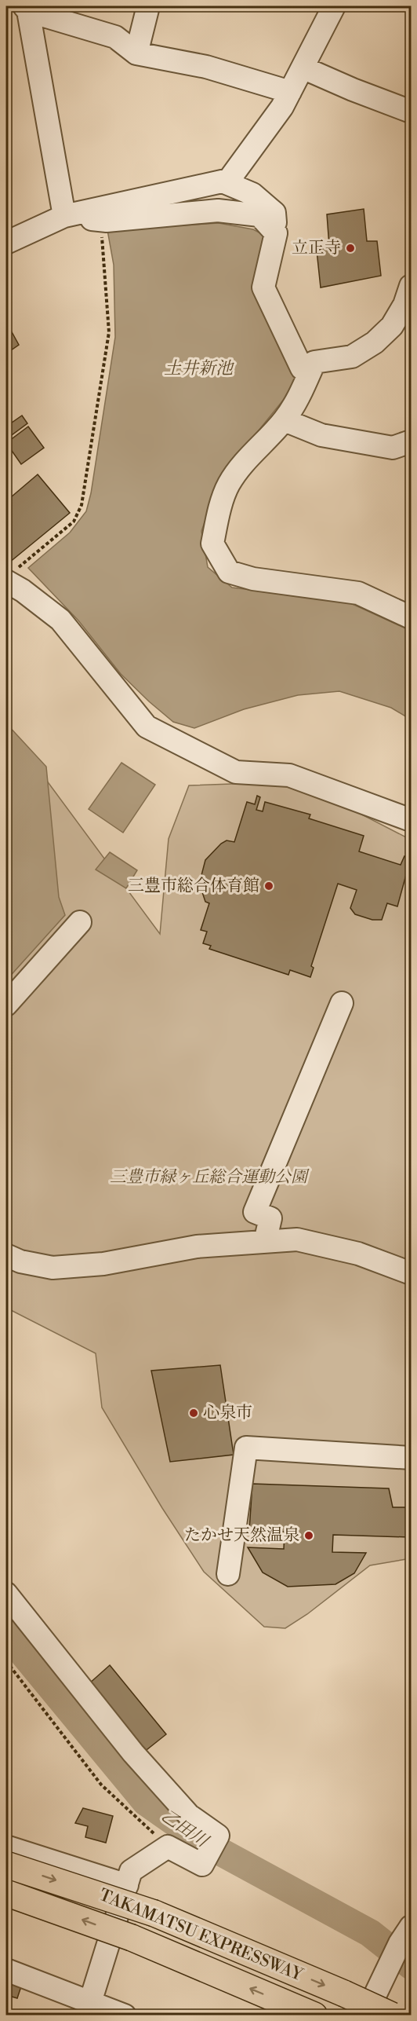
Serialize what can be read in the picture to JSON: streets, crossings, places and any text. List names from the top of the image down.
{
  "streets": {
    "highway": ["TAKAMATSU EXPRESSWAY"]
  },
  "water": ["土井新池", "乙田川"],
  "parks": ["三豊市緑ヶ丘総合運動公園"],
  "places": [
    "立正寺",
    "三豊市総合体育館",
    "心泉市",
    "たかせ天然温泉"
  ]
}
